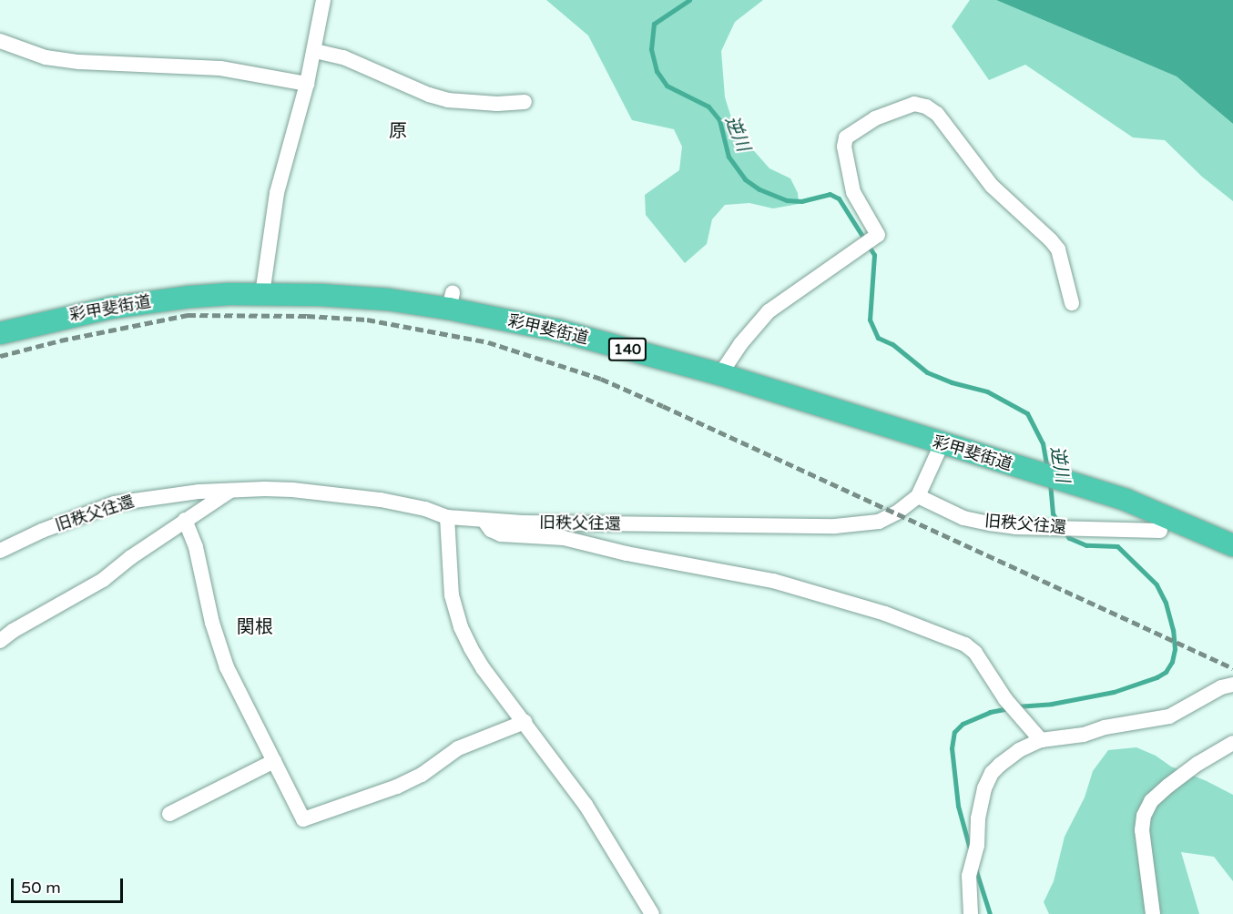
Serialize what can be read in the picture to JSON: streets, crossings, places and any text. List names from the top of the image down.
{
  "streets": {
    "highway": ["彩甲斐街道", "140"],
    "street": ["旧秩父往還"]
  },
  "districts": ["原", "関根"],
  "water": ["逆川"],
  "scale_bar": "50 m"
}
